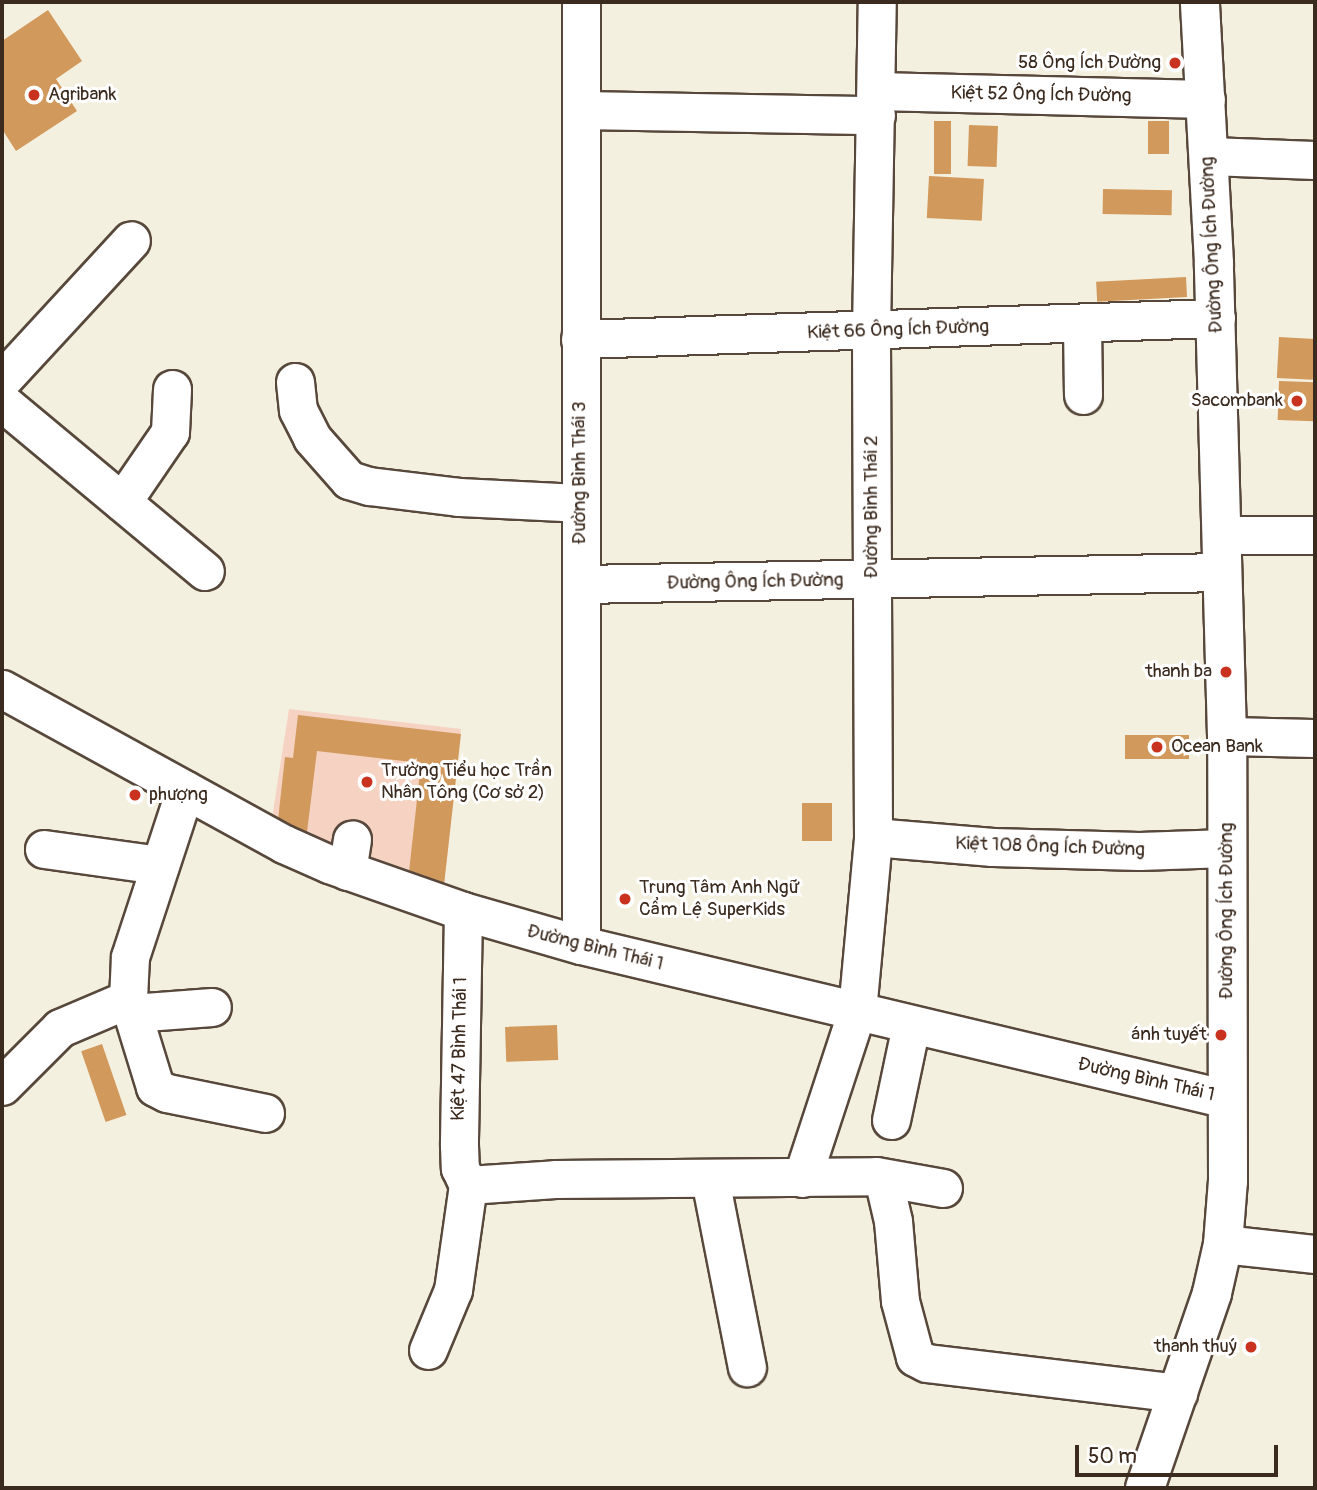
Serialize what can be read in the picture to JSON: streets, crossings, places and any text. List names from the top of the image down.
{
  "streets": {
    "main road": ["Đường Ông Ích Đường"],
    "street": [
      "Kiệt 52 Ông Ích Đường",
      "Kiệt 66 Ông Ích Đường",
      "Đường Bình Thái 3",
      "Đường Bình Thái 2",
      "Kiệt 108 Ông Ích Đường",
      "Đường Bình Thái 1",
      "Kiệt 47 Bình Thái 1"
    ]
  },
  "crossings": [
    ["Kiệt 52 Ông Ích Đường", "Đường Ông Ích Đường"],
    ["Kiệt 52 Ông Ích Đường", "Đường Bình Thái 3"],
    ["Kiệt 52 Ông Ích Đường", "Đường Bình Thái 2"],
    ["Đường Ông Ích Đường", "Kiệt 66 Ông Ích Đường"],
    ["Đường Ông Ích Đường", "Đường Bình Thái 3"],
    ["Đường Ông Ích Đường", "Đường Bình Thái 2"],
    ["Đường Ông Ích Đường", "Kiệt 108 Ông Ích Đường"],
    ["Đường Ông Ích Đường", "Đường Bình Thái 1"],
    ["Kiệt 66 Ông Ích Đường", "Đường Bình Thái 3"],
    ["Kiệt 66 Ông Ích Đường", "Đường Bình Thái 2"],
    ["Đường Bình Thái 3", "Đường Bình Thái 1"],
    ["Đường Bình Thái 2", "Kiệt 108 Ông Ích Đường"],
    ["Đường Bình Thái 2", "Đường Bình Thái 1"],
    ["Đường Bình Thái 1", "Kiệt 47 Bình Thái 1"]
  ],
  "places": [
    "58 Ông Ích Đường",
    "Agribank",
    "Sacombank",
    "thanh ba",
    "Ocean Bank",
    "Trường Tiểu học Trần Nhân Tông (Cơ sở 2)",
    "phượng",
    "Trung Tâm Anh Ngữ Cẩm Lệ SuperKids",
    "ánh tuyết",
    "thanh thuý"
  ],
  "scale_bar": "50 m"
}
